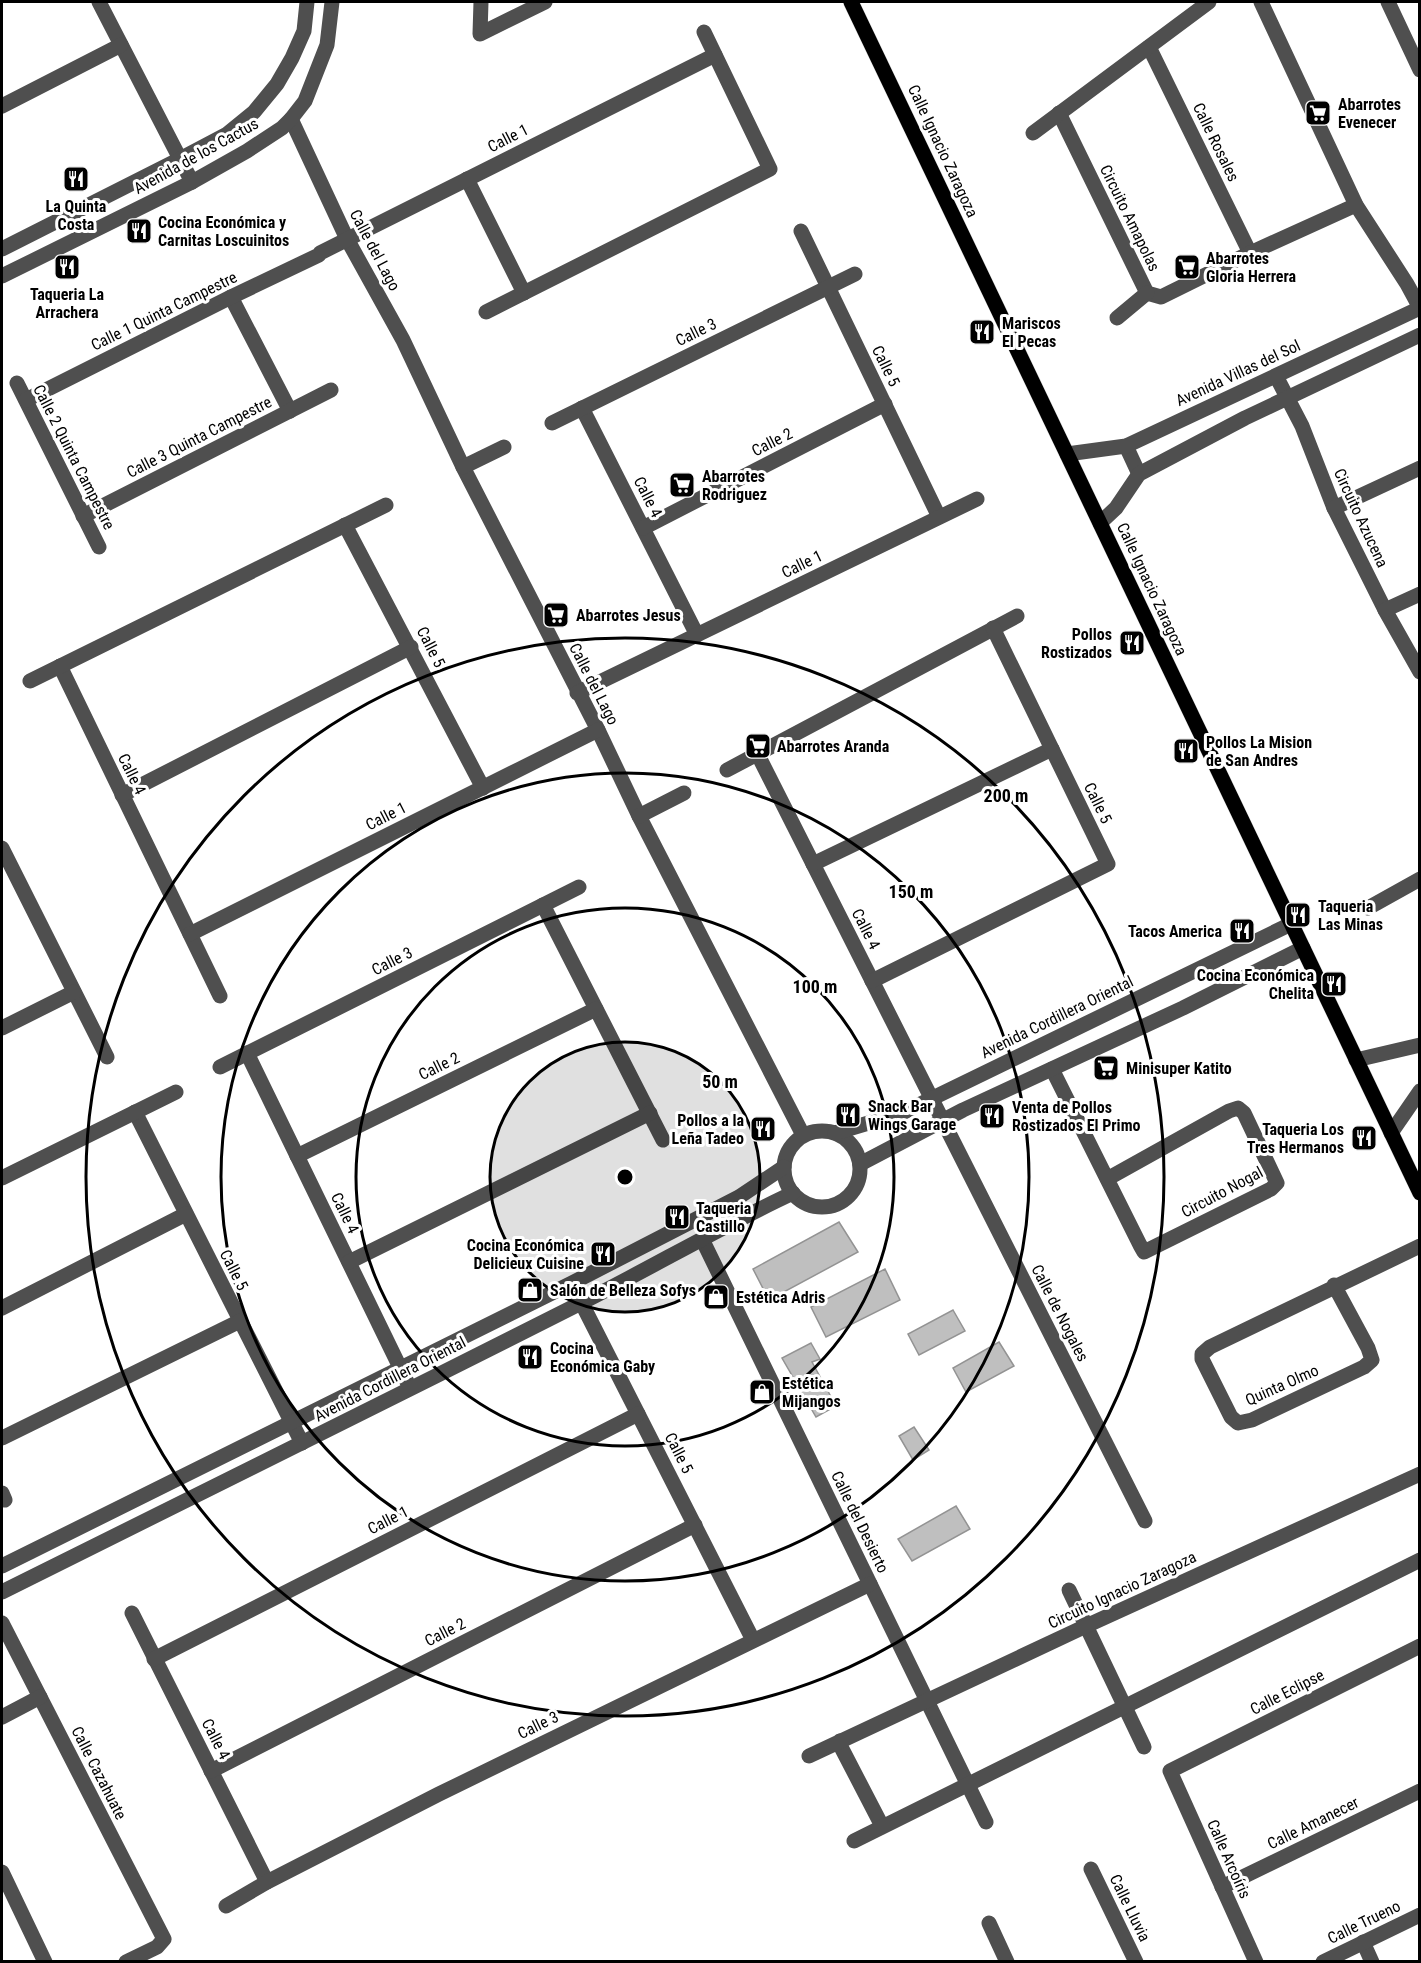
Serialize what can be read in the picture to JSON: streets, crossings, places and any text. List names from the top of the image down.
{
  "streets": {
    "main road": ["Calle Ignacio Zaragoza"],
    "street": [
      "Calle 1",
      "Calle Rosales",
      "Avenida de los Cactus",
      "Circuito Amapolas",
      "Calle del Lago",
      "Calle 1 Quinta Campestre",
      "Calle 3",
      "Calle 5",
      "Avenida Villas del Sol",
      "Calle 3 Quinta Campestre",
      "Calle 2",
      "Calle 2 Quinta Campestre",
      "Calle 4",
      "Circuito Azucena",
      "Avenida Cordillera Oriental",
      "Circuito Nogal",
      "Calle de Nogales",
      "Quinta Olmo",
      "Calle del Desierto",
      "Circuito Ignacio Zaragoza",
      "Calle Eclipse",
      "Calle Cazahuate",
      "Calle Amanecer",
      "Calle Arcoíris",
      "Calle Lluvia",
      "Calle Trueno"
    ]
  },
  "crossings": [
    ["Calle 1", "Calle del Lago"],
    ["Calle 1", "Calle 1 Quinta Campestre"],
    ["Calle 1", "Calle 5"],
    ["Calle 1", "Calle 4"],
    ["Calle Rosales", "Circuito Amapolas"],
    ["Calle Ignacio Zaragoza", "Avenida Villas del Sol"],
    ["Calle Ignacio Zaragoza", "Avenida Cordillera Oriental"],
    ["Avenida de los Cactus", "Calle del Lago"],
    ["Calle del Lago", "Avenida Cordillera Oriental"],
    ["Calle 1 Quinta Campestre", "Calle 2 Quinta Campestre"],
    ["Calle 3", "Calle 5"],
    ["Calle 3", "Calle 4"],
    ["Calle 3", "Calle del Desierto"],
    ["Calle 5", "Calle 2"],
    ["Calle 5", "Calle 4"],
    ["Calle 5", "Avenida Cordillera Oriental"],
    ["Avenida Villas del Sol", "Circuito Azucena"],
    ["Calle 3 Quinta Campestre", "Calle 2 Quinta Campestre"],
    ["Calle 2", "Calle 4"],
    ["Calle 4", "Avenida Cordillera Oriental"],
    ["Calle 4", "Calle de Nogales"],
    ["Avenida Cordillera Oriental", "Calle del Desierto"],
    ["Calle del Desierto", "Circuito Ignacio Zaragoza"],
    ["Calle Eclipse", "Calle Arcoíris"],
    ["Calle Amanecer", "Calle Arcoíris"]
  ],
  "places": {
    "supermarket": [
      "Abarrotes Evenecer",
      "Abarrotes Gloria Herrera",
      "Abarrotes Rodriguez",
      "Abarrotes Jesus",
      "Abarrotes Aranda",
      "Minisuper Katito"
    ],
    "restaurant": [
      "La Quinta Costa",
      "Cocina Económica y Carnitas Loscuinitos",
      "Taqueria La Arrachera",
      "Mariscos El Pecas",
      "Pollos Rostizados",
      "Pollos La Mision de San Andres",
      "Taqueria Las Minas",
      "Tacos America",
      "Cocina Económica Chelita",
      "Snack Bar Wings Garage",
      "Venta de Pollos Rostizados El Primo",
      "Pollos a la Leña Tadeo",
      "Taqueria Los Tres Hermanos",
      "Taqueria Castillo",
      "Cocina Económica Delicieux Cuisine",
      "Cocina Económica Gaby"
    ],
    "shop": ["Salón de Belleza Sofys", "Estética Adris", "Estética Mijangos"]
  },
  "rings": [
    "200 m",
    "150 m",
    "100 m",
    "50 m"
  ]
}
